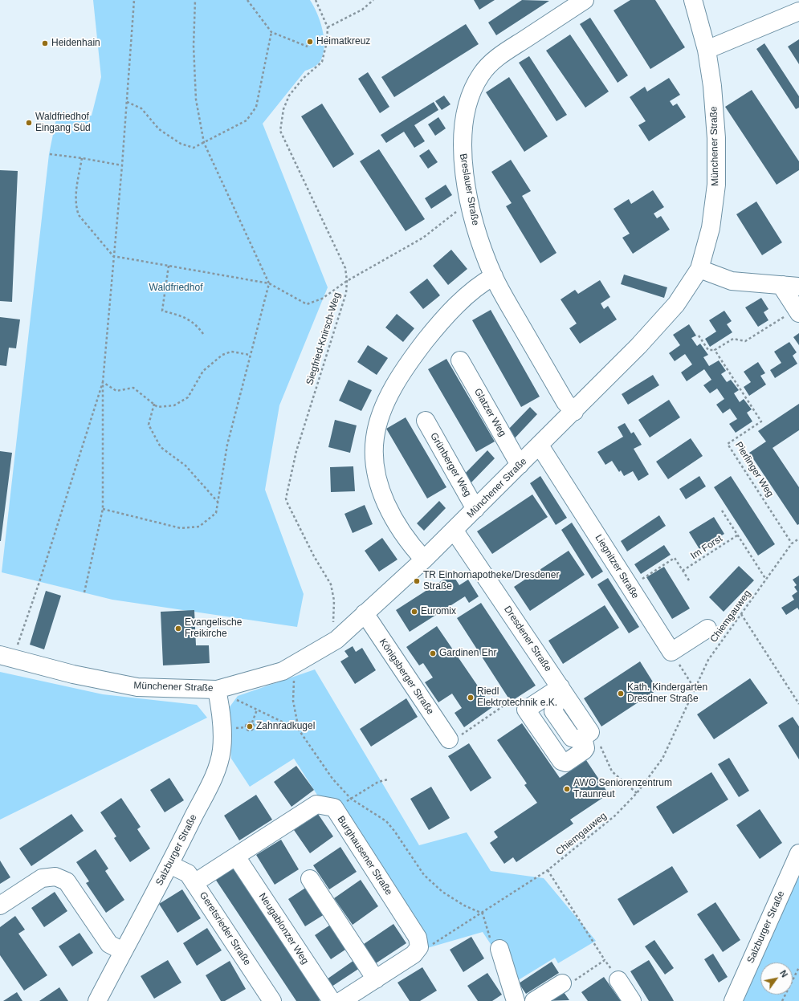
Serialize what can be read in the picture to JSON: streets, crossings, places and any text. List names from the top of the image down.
{
  "streets": {
    "street": [
      "Münchener Straße",
      "Breslauer Straße",
      "Glatzer Weg",
      "Grünberger Weg",
      "Liegnitzer Straße",
      "Dresdener Straße",
      "Königsberger Straße",
      "Salzburger Straße",
      "Burghausener Straße",
      "Geretsrieder Straße",
      "Neugablonzer Weg"
    ],
    "path": [
      "Siegfried-Knirsch-Weg",
      "Pierlinger Weg",
      "Im Forst",
      "Chiemgauweg"
    ]
  },
  "crossings": [
    ["Münchener Straße", "Breslauer Straße"],
    ["Münchener Straße", "Siegfried-Knirsch-Weg"],
    ["Münchener Straße", "Glatzer Weg"],
    ["Münchener Straße", "Grünberger Weg"],
    ["Münchener Straße", "Liegnitzer Straße"],
    ["Münchener Straße", "Dresdener Straße"],
    ["Münchener Straße", "Königsberger Straße"],
    ["Münchener Straße", "Salzburger Straße"],
    ["Pierlinger Weg", "Chiemgauweg"],
    ["Chiemgauweg", "Burghausener Straße"],
    ["Salzburger Straße", "Geretsrieder Straße"],
    ["Burghausener Straße", "Geretsrieder Straße"],
    ["Burghausener Straße", "Neugablonzer Weg"]
  ],
  "parks": ["Waldfriedhof"],
  "places": [
    "Heimatkreuz",
    "Heidenhain",
    "Waldfriedhof Eingang Süd",
    "TR Einhornapotheke/Dresdener Straße",
    "Euromix",
    "Evangelische Freikirche",
    "Gardinen Ehr",
    "Kath. Kindergarten Dresdner Straße",
    "Riedl Elektrotechnik e.K.",
    "Zahnradkugel",
    "AWO Seniorenzentrum Traunreut"
  ],
  "north": "top right"
}
